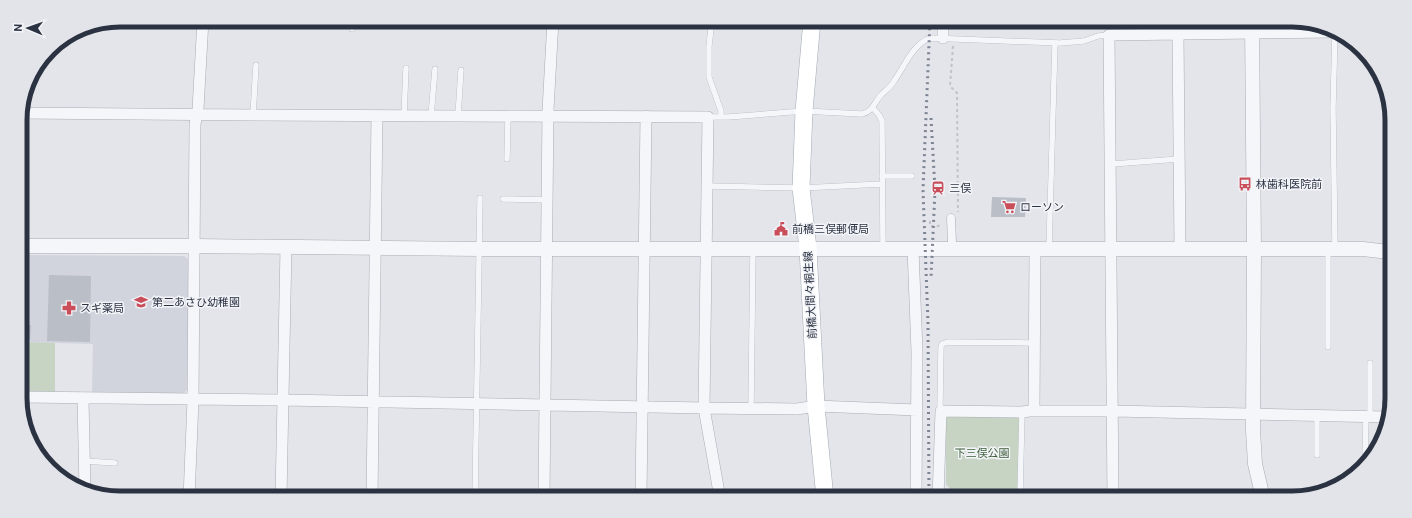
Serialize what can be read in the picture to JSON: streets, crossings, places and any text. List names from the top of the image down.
{
  "streets": {
    "main road": ["前橋大間々桐生線"]
  },
  "parks": ["下三俣公園"],
  "places": {
    "bus stop": ["林歯科医院前"],
    "station": ["三俣"],
    "supermarket": ["ローソン"],
    "public building": ["前橋三俣郵便局"],
    "school or university": ["第二あさひ幼稚園"],
    "pharmacy": ["スギ薬局"]
  },
  "north": "left"
}
